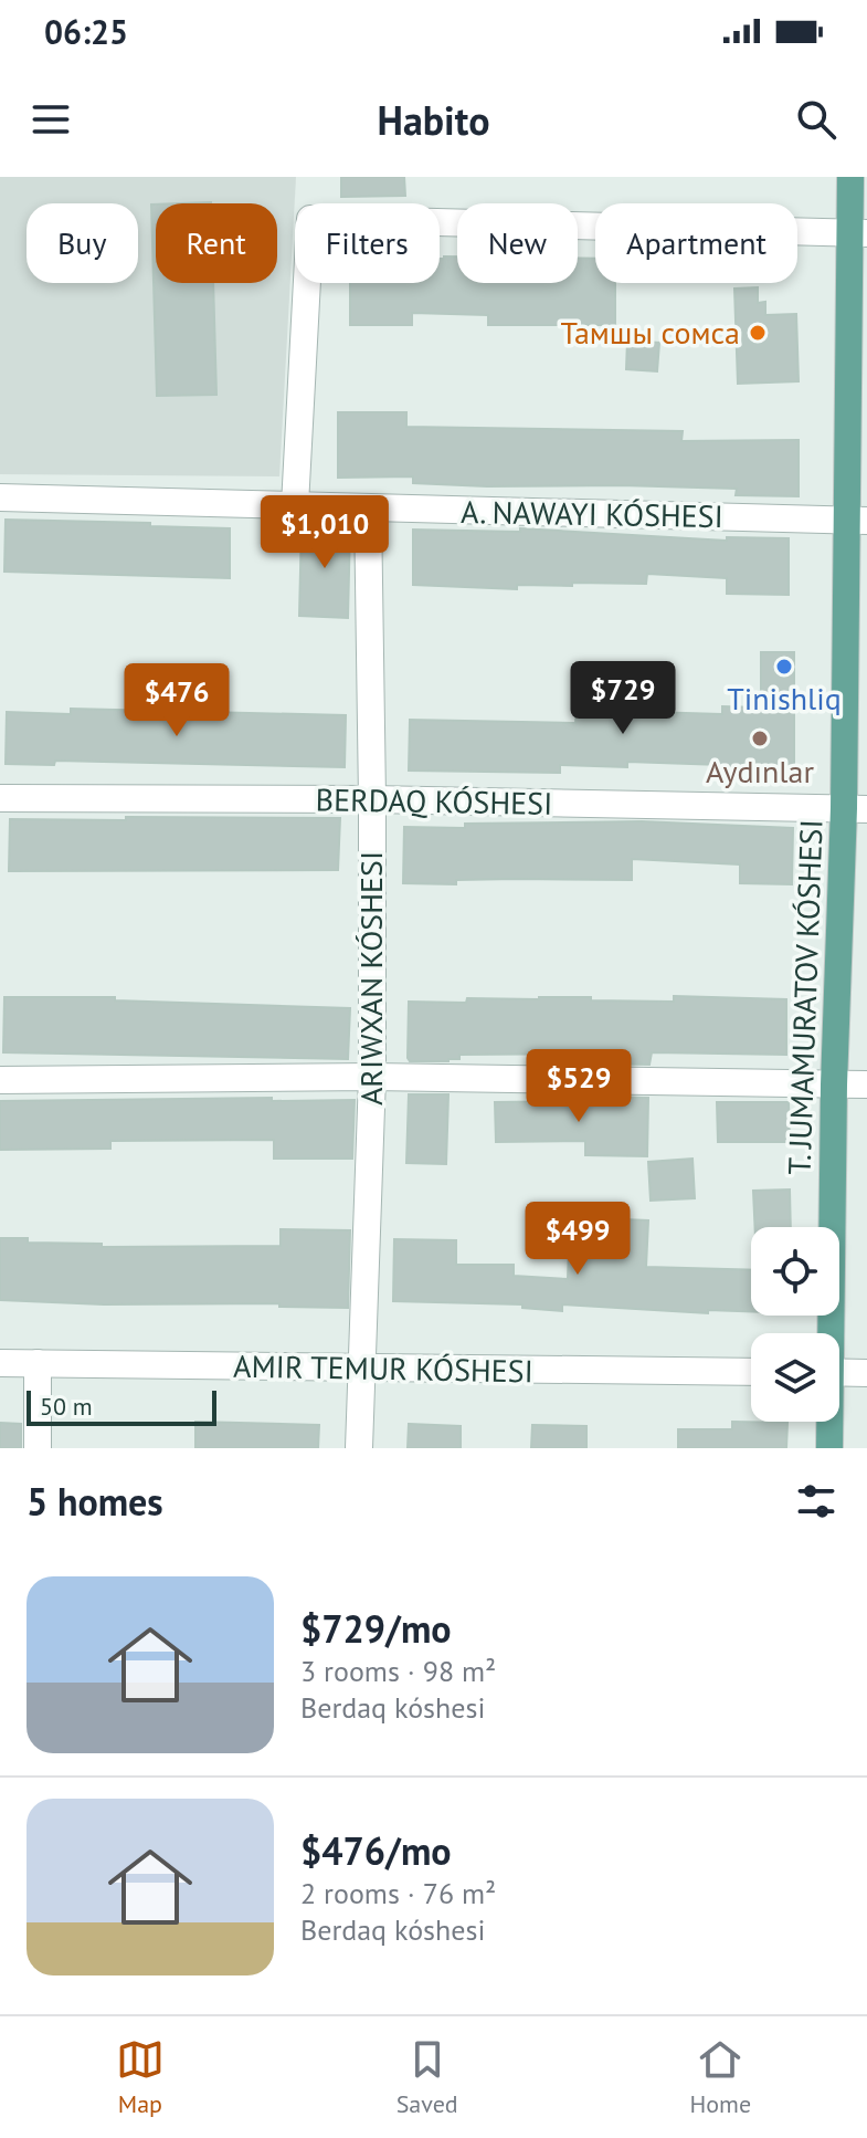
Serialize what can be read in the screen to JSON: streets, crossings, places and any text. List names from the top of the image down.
{
  "streets": {
    "main road": ["T. JUMAMURATOV KÓSHESI"],
    "street": ["BERDAQ KÓSHESI", "AMIR TEMUR KÓSHESI"]
  },
  "crossings": [
    ["BERDAQ KÓSHESI", "T. JUMAMURATOV KÓSHESI"]
  ],
  "places": ["Тамшы сомса", "Tinishliq", "Aydınlar"],
  "scale_bar": "50 m",
  "page": {
    "status": "06:25",
    "header": "Habito",
    "chip": [
      "Buy",
      "Rent",
      "Filters",
      "New",
      "Apartment"
    ],
    "price": [
      "$1,010",
      "$729",
      "$476",
      "$529",
      "$499"
    ],
    "scale": "50 m",
    "heading": "5 homes",
    "list": [
      {
        "name": "$729/mo",
        "note": "3 rooms · 98 m² · Berdaq kóshesi"
      },
      {
        "name": "$476/mo",
        "note": "2 rooms · 76 m² · Berdaq kóshesi"
      }
    ],
    "tabs": ["Map", "Saved", "Home"]
  }
}
